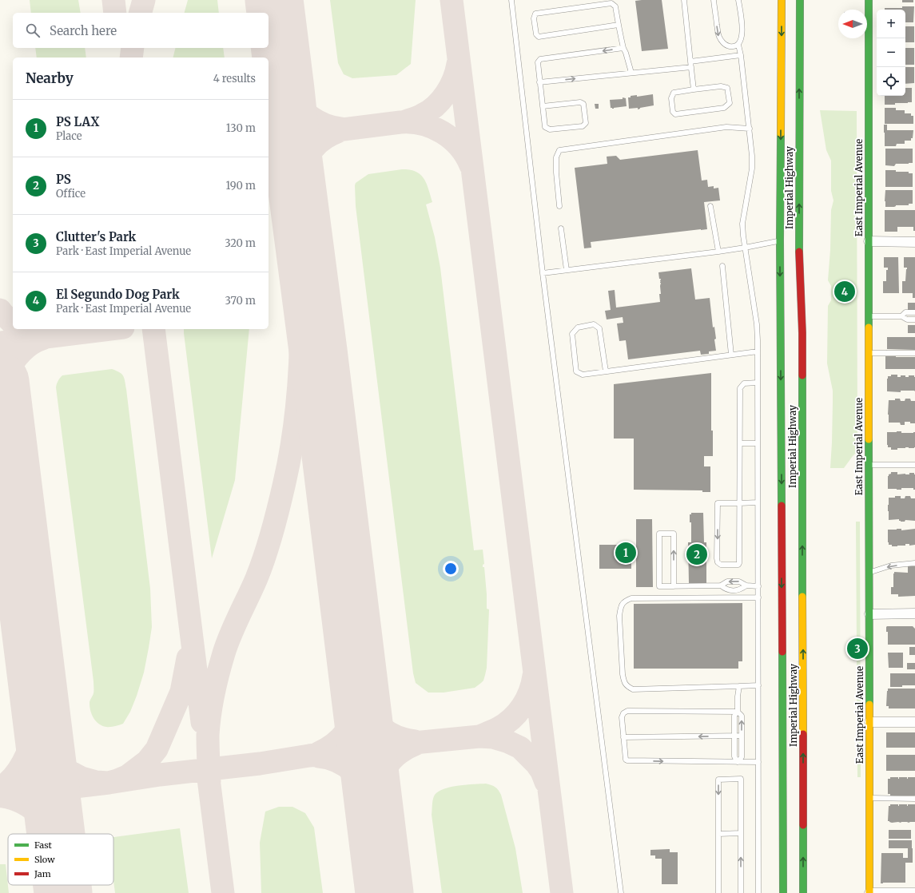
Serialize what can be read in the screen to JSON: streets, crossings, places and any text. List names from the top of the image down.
{
  "streets": {
    "main road": ["Imperial Highway", "East Imperial Avenue"]
  },
  "legend": ["Fast", "Slow", "Jam"],
  "north": "left",
  "page": {
    "map_buttons": ["+", "−"],
    "search": "Search here",
    "heading": ["Nearby", "4 results"],
    "list": [
      {
        "mark": "1",
        "name": "PS LAX",
        "note": "Place",
        "value": "130 m"
      },
      {
        "mark": "2",
        "name": "PS",
        "note": "Office",
        "value": "190 m"
      },
      {
        "mark": "3",
        "name": "Clutter's Park",
        "note": "Park · East Imperial Avenue",
        "value": "320 m"
      },
      {
        "mark": "4",
        "name": "El Segundo Dog Park",
        "note": "Park · East Imperial Avenue",
        "value": "370 m"
      }
    ],
    "pins": [
      "4",
      "1",
      "2",
      "3"
    ]
  }
}
